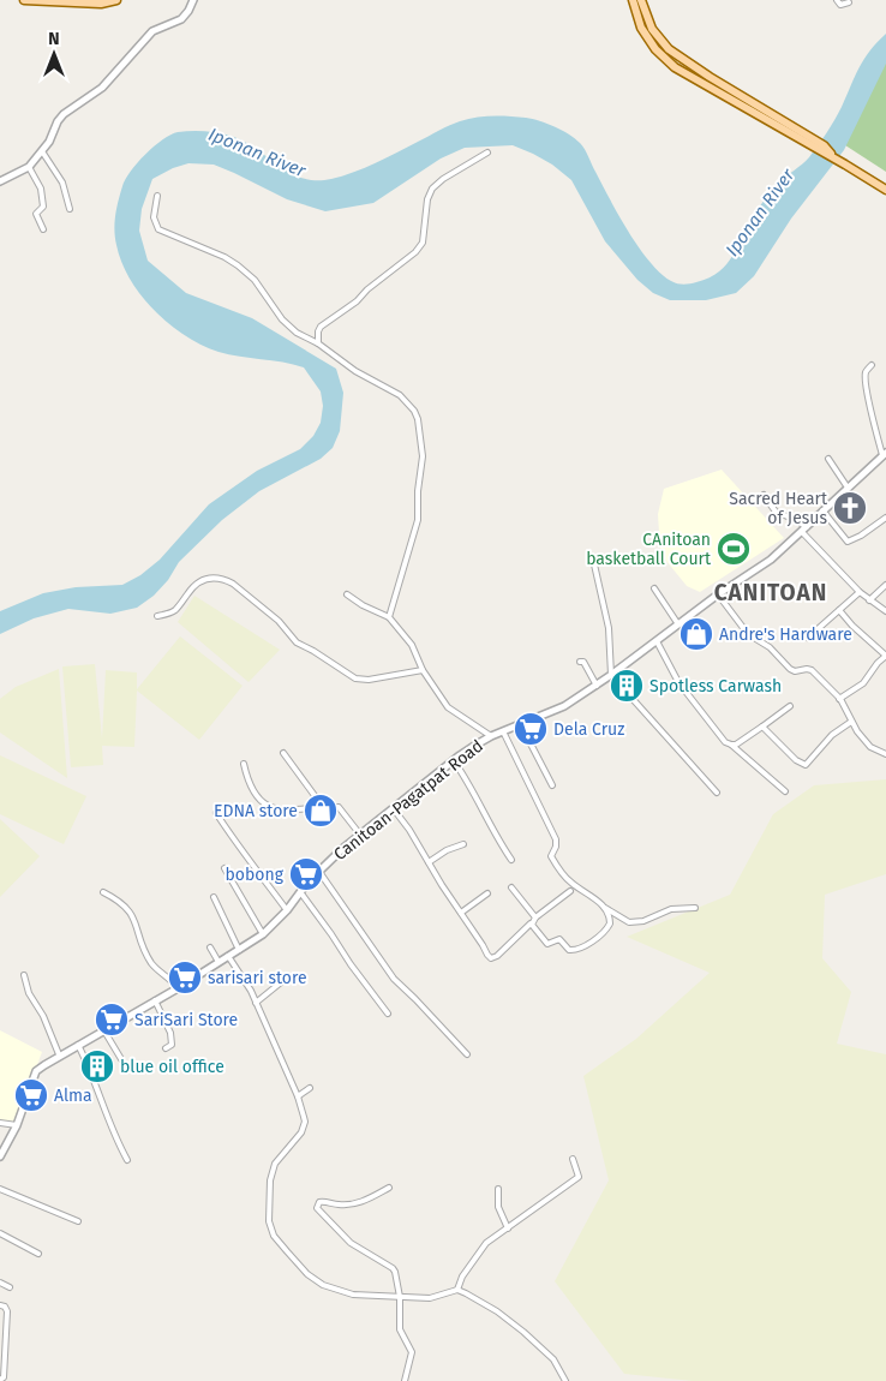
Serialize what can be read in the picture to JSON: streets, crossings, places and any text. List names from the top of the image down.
{
  "streets": {
    "street": ["Canitoan-Pagatpat Road"]
  },
  "districts": ["CANITOAN"],
  "water": ["Iponan River"],
  "places": {
    "church": ["Sacred Heart of Jesus"],
    "sports": ["CAnitoan basketball Court"],
    "shop": ["Andre's Hardware", "EDNA store"],
    "building": ["Spotless Carwash", "blue oil office"],
    "supermarket": [
      "Dela Cruz",
      "bobong",
      "sarisari store",
      "SariSari Store",
      "Alma"
    ]
  },
  "north": "top"
}
